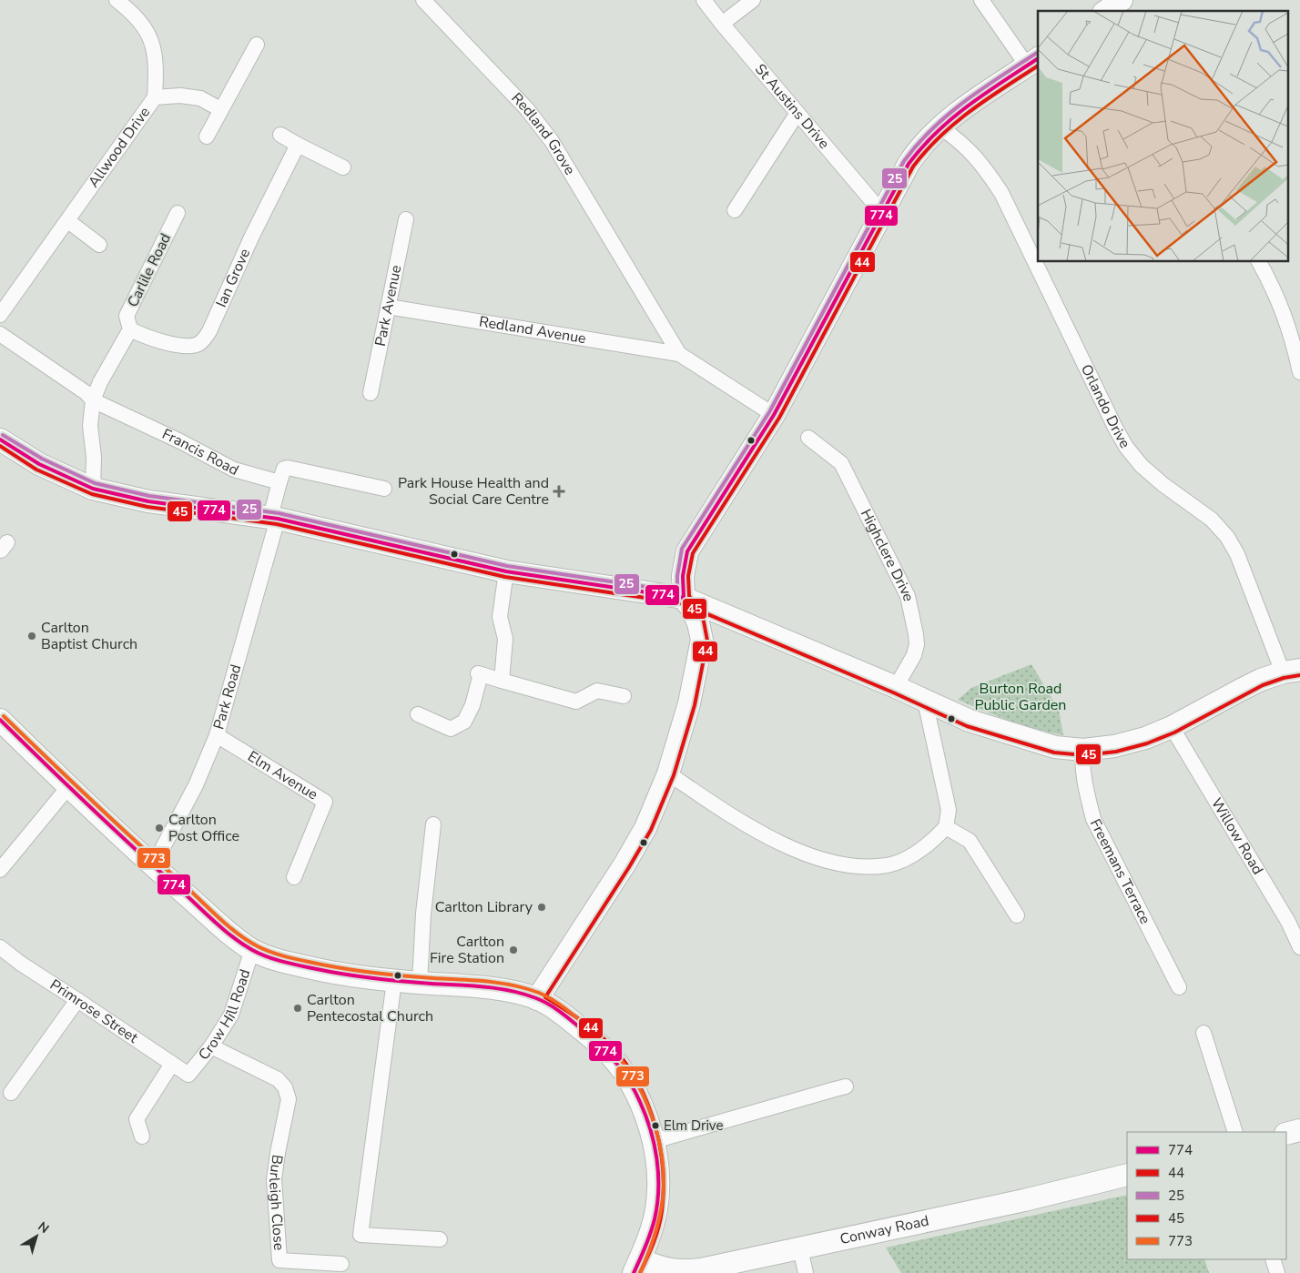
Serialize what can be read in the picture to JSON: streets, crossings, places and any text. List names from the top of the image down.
{
  "streets": {
    "street": [
      "St Austins Drive",
      "Redland Grove",
      "Allwood Drive",
      "Carlile Road",
      "Ian Grove",
      "Park Avenue",
      "Redland Avenue",
      "Orlando Drive",
      "Francis Road",
      "Highclere Drive",
      "Park Road",
      "Elm Avenue",
      "Willow Road",
      "Freemans Terrace",
      "Primrose Street",
      "Crow Hill Road",
      "Burleigh Close",
      "Conway Road"
    ]
  },
  "crossings": [
    ["Redland Grove", "Redland Avenue"],
    ["Carlile Road", "Ian Grove"],
    ["Carlile Road", "Francis Road"],
    ["Park Avenue", "Redland Avenue"],
    ["Park Road", "Elm Avenue"],
    ["Primrose Street", "Crow Hill Road"],
    ["Crow Hill Road", "Burleigh Close"]
  ],
  "parks": ["Burton Road Public Garden"],
  "places": {
    "health": ["Park House Health and Social Care Centre"],
    "other": [
      "Carlton Baptist Church",
      "Carlton Post Office",
      "Carlton Library",
      "Carlton Fire Station",
      "Carlton Pentecostal Church",
      "Elm Drive"
    ]
  },
  "lines": [
    "transit line 25",
    "transit line 774",
    "transit line 44",
    "transit line 45",
    "transit line 773"
  ],
  "legend": [
    "774",
    "44",
    "25",
    "45",
    "773"
  ],
  "north": "top right"
}
